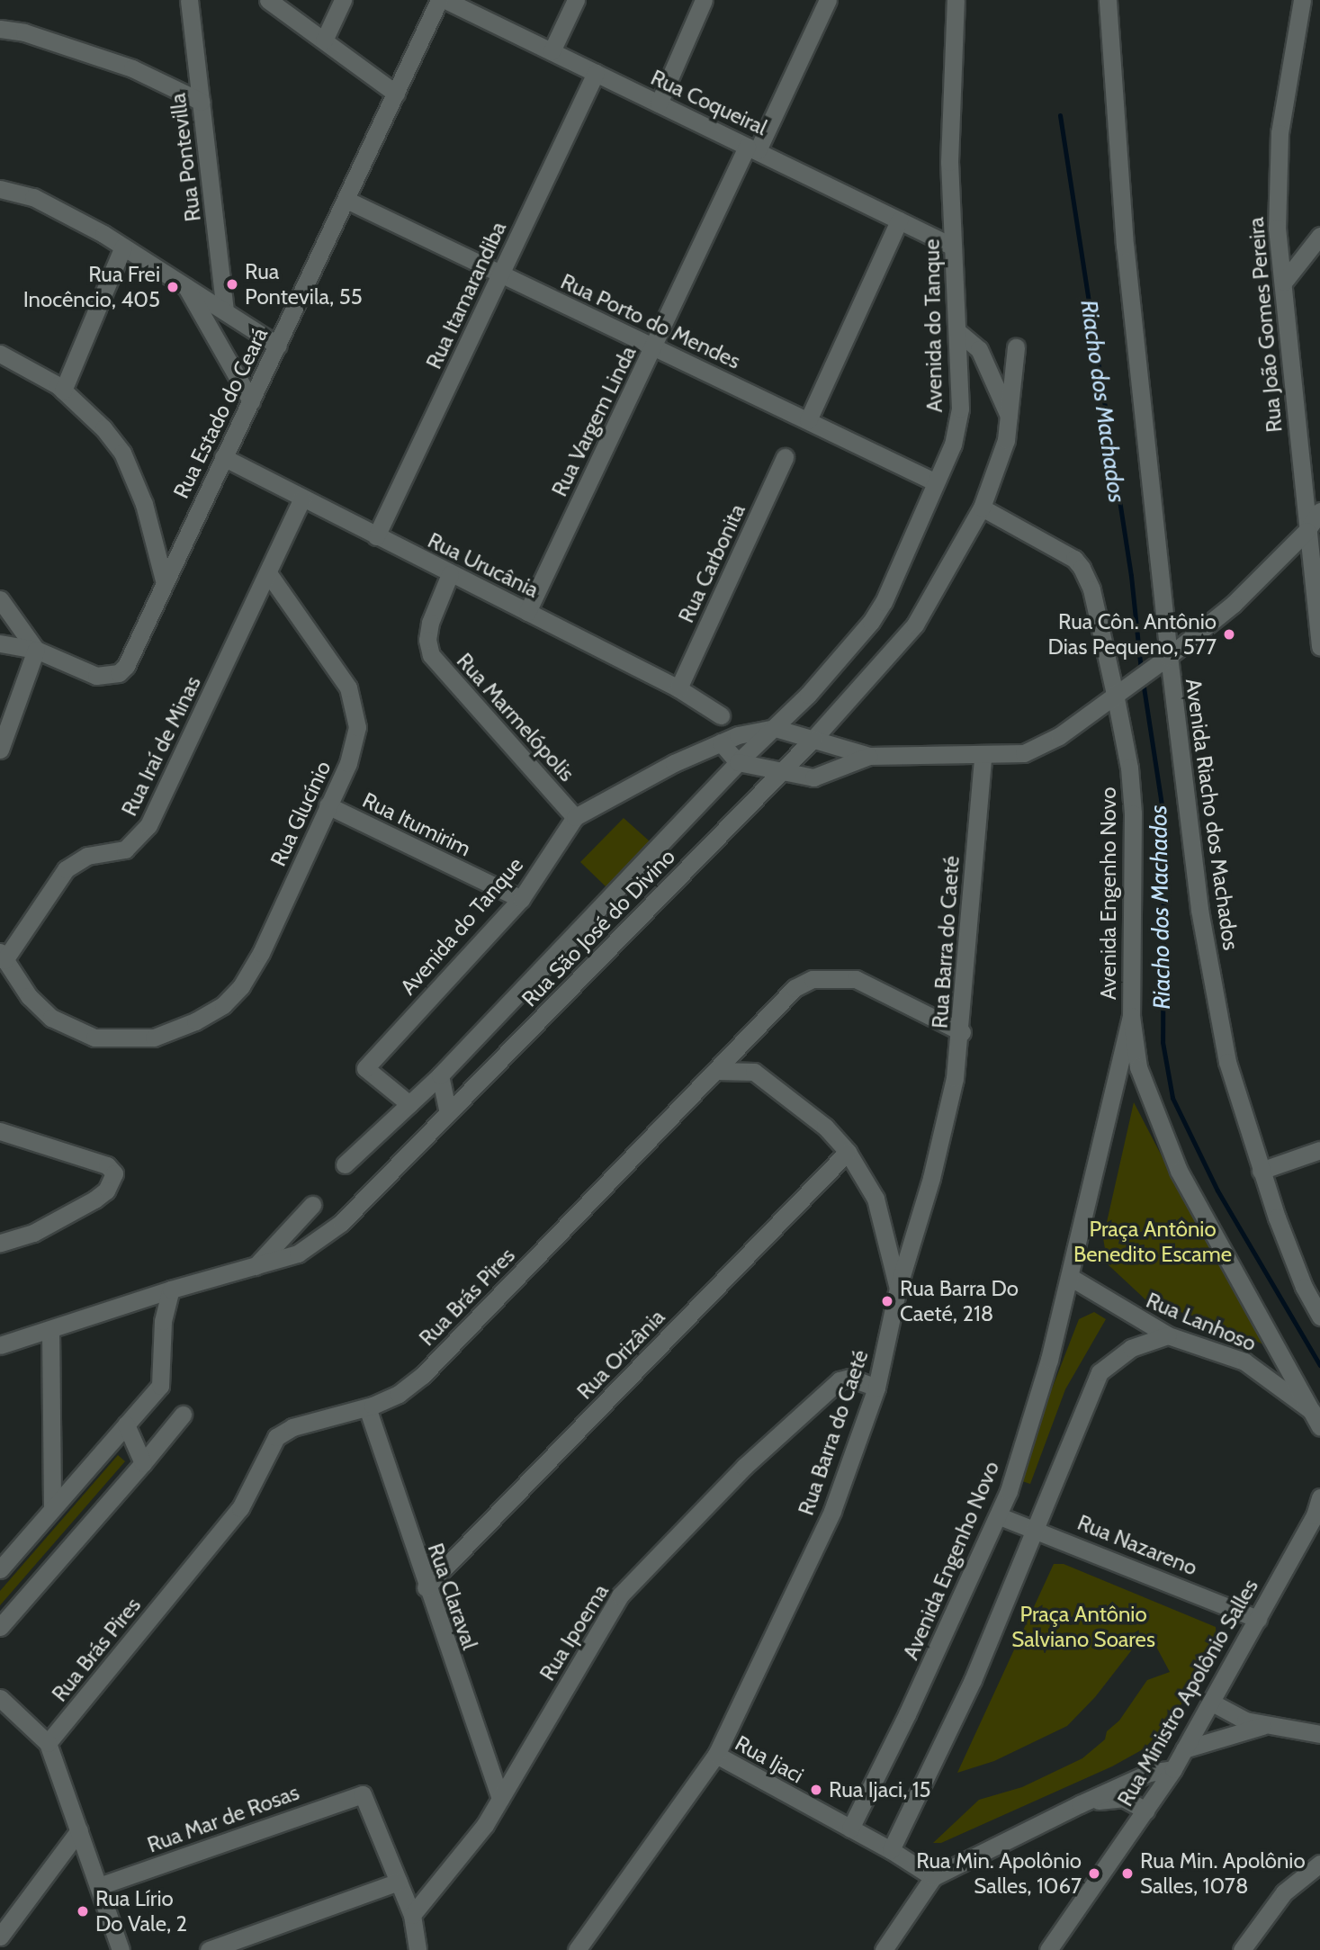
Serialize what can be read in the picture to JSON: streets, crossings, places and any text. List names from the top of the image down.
{
  "streets": {
    "street": [
      "Rua Coqueiral",
      "Rua Pontevilla",
      "Rua Itamarandiba",
      "Rua Porto do Mendes",
      "Rua João Gomes Pereira",
      "Avenida do Tanque",
      "Rua Estado do Ceará",
      "Rua Vargem Linda",
      "Rua Carbonita",
      "Rua Urucânia",
      "Rua Marmelópolis",
      "Rua Iraí de Minas",
      "Rua Glucínio",
      "Avenida Riacho dos Machados",
      "Rua Itumirim",
      "Avenida Engenho Novo",
      "Rua São José do Divino",
      "Rua Barra do Caeté",
      "Rua Brás Pires",
      "Rua Lanhoso",
      "Rua Orizânia",
      "Rua Nazareno",
      "Rua Claraval",
      "Rua Ipoema",
      "Rua Ministro Apolônio Salles",
      "Rua Ijaci",
      "Rua Mar de Rosas"
    ]
  },
  "crossings": [
    ["Rua Coqueiral", "Rua Itamarandiba"],
    ["Rua Coqueiral", "Avenida do Tanque"],
    ["Rua Coqueiral", "Rua Vargem Linda"],
    ["Rua Itamarandiba", "Rua Porto do Mendes"],
    ["Rua Itamarandiba", "Rua Urucânia"],
    ["Rua Porto do Mendes", "Avenida do Tanque"],
    ["Rua Porto do Mendes", "Rua Estado do Ceará"],
    ["Rua Porto do Mendes", "Rua Vargem Linda"],
    ["Avenida do Tanque", "Rua Marmelópolis"],
    ["Avenida do Tanque", "Rua Itumirim"],
    ["Avenida do Tanque", "Rua São José do Divino"],
    ["Rua Estado do Ceará", "Rua Urucânia"],
    ["Rua Vargem Linda", "Rua Urucânia"],
    ["Rua Carbonita", "Rua Urucânia"],
    ["Rua Urucânia", "Rua Marmelópolis"],
    ["Rua Urucânia", "Rua Iraí de Minas"],
    ["Rua Iraí de Minas", "Rua Glucínio"],
    ["Rua Glucínio", "Rua Itumirim"],
    ["Avenida Engenho Novo", "Rua Lanhoso"],
    ["Avenida Engenho Novo", "Rua Nazareno"],
    ["Avenida Engenho Novo", "Rua Ijaci"],
    ["Rua Barra do Caeté", "Rua Brás Pires"],
    ["Rua Barra do Caeté", "Rua Ipoema"],
    ["Rua Barra do Caeté", "Rua Ijaci"],
    ["Rua Brás Pires", "Rua Claraval"],
    ["Rua Orizânia", "Rua Claraval"],
    ["Rua Nazareno", "Rua Ministro Apolônio Salles"],
    ["Rua Claraval", "Rua Ipoema"]
  ],
  "water": ["Riacho dos Machados"],
  "parks": ["Praça Antônio Benedito Escame", "Praça Antônio Salviano Soares"],
  "places": [
    "Rua Pontevila, 55",
    "Rua Frei Inocêncio, 405",
    "Rua Côn. Antônio Dias Pequeno, 577",
    "Rua Barra Do Caeté, 218",
    "Rua Ijaci, 15",
    "Rua Min. Apolônio Salles, 1067",
    "Rua Min. Apolônio Salles, 1078",
    "Rua Lírio Do Vale, 2"
  ]
}
